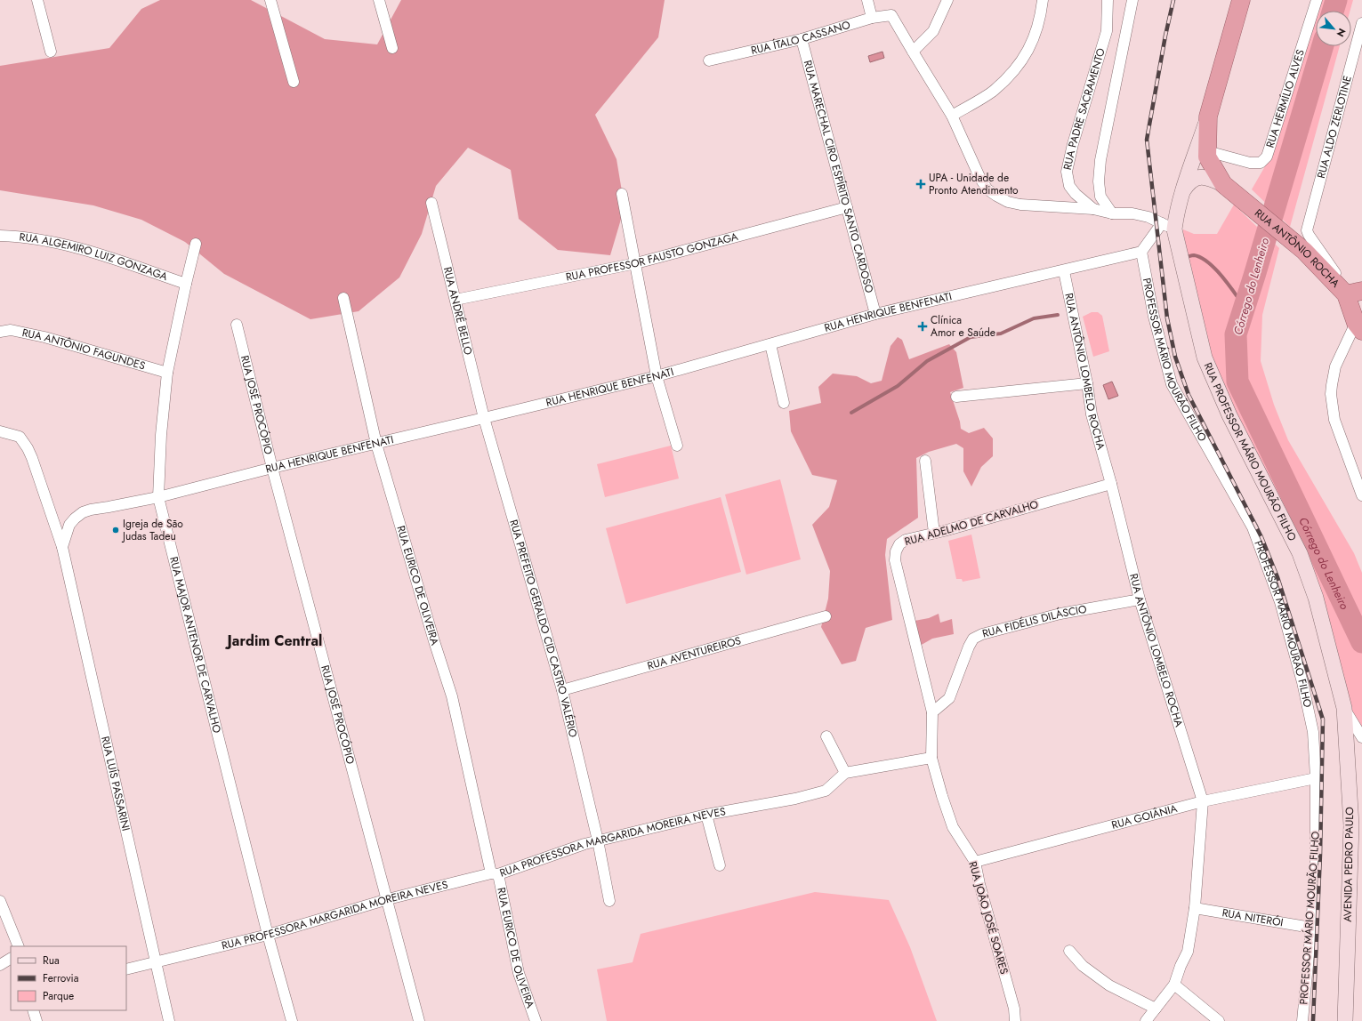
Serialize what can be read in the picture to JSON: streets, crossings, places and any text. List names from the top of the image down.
{
  "streets": {
    "highway": ["RUA ANTÔNIO ROCHA"],
    "main road": ["RUA PROFESSOR MÁRIO MOURÃO FILHO", "AVENIDA PEDRO PAULO"],
    "street": [
      "RUA ÍTALO CASSANO",
      "RUA HERMÍLIO ALVES",
      "RUA PADRE SACRAMENTO",
      "RUA ALDO ZERLOTINE",
      "RUA MARECHAL CIRO ESPÍRITO SANTO CARDOSO",
      "RUA PROFESSOR FAUSTO GONZAGA",
      "RUA ALGEMIRO LUIZ GONZAGA",
      "RUA ANDRÉ BELLO",
      "RUA HENRIQUE BENFENATI",
      "RUA ANTÔNIO FAGUNDES",
      "PROFESSOR MÁRIO MOURÃO FILHO",
      "RUA ANTÔNIO LOMBELO ROCHA",
      "RUA JOSÉ PROCÓPIO",
      "RUA ADELMO DE CARVALHO",
      "RUA EURICO DE OLIVEIRA",
      "RUA FIDÉLIS DILÁSCIO",
      "RUA PREFEITO GERALDO CID CASTRO VALÉRIO",
      "RUA MAJOR ANTENOR DE CARVALHO",
      "RUA AVENTUREIROS",
      "RUA LUÍS PASSARINI",
      "RUA GOIÂNIA",
      "RUA PROFESSORA MARGARIDA MOREIRA NEVES",
      "RUA JOÃO JOSÉ SOARES",
      "RUA NITERÓI"
    ]
  },
  "crossings": [
    ["RUA ÍTALO CASSANO", "RUA MARECHAL CIRO ESPÍRITO SANTO CARDOSO"],
    ["RUA HERMÍLIO ALVES", "RUA ANTÔNIO ROCHA"],
    ["RUA ALDO ZERLOTINE", "RUA ANTÔNIO ROCHA"],
    ["RUA MARECHAL CIRO ESPÍRITO SANTO CARDOSO", "RUA PROFESSOR FAUSTO GONZAGA"],
    ["RUA MARECHAL CIRO ESPÍRITO SANTO CARDOSO", "RUA HENRIQUE BENFENATI"],
    ["RUA ANTÔNIO ROCHA", "RUA PROFESSOR MÁRIO MOURÃO FILHO"],
    ["RUA PROFESSOR FAUSTO GONZAGA", "RUA ANDRÉ BELLO"],
    ["RUA ALGEMIRO LUIZ GONZAGA", "RUA MAJOR ANTENOR DE CARVALHO"],
    ["RUA ANDRÉ BELLO", "RUA HENRIQUE BENFENATI"],
    ["RUA ANDRÉ BELLO", "RUA PREFEITO GERALDO CID CASTRO VALÉRIO"],
    ["RUA HENRIQUE BENFENATI", "PROFESSOR MÁRIO MOURÃO FILHO"],
    ["RUA HENRIQUE BENFENATI", "RUA ANTÔNIO LOMBELO ROCHA"],
    ["RUA HENRIQUE BENFENATI", "RUA JOSÉ PROCÓPIO"],
    ["RUA HENRIQUE BENFENATI", "RUA EURICO DE OLIVEIRA"],
    ["RUA HENRIQUE BENFENATI", "RUA PREFEITO GERALDO CID CASTRO VALÉRIO"],
    ["RUA HENRIQUE BENFENATI", "RUA MAJOR ANTENOR DE CARVALHO"],
    ["RUA HENRIQUE BENFENATI", "RUA LUÍS PASSARINI"],
    ["RUA ANTÔNIO FAGUNDES", "RUA MAJOR ANTENOR DE CARVALHO"],
    ["PROFESSOR MÁRIO MOURÃO FILHO", "RUA GOIÂNIA"],
    ["PROFESSOR MÁRIO MOURÃO FILHO", "RUA NITERÓI"],
    ["RUA ANTÔNIO LOMBELO ROCHA", "RUA ADELMO DE CARVALHO"],
    ["RUA ANTÔNIO LOMBELO ROCHA", "RUA FIDÉLIS DILÁSCIO"],
    ["RUA ANTÔNIO LOMBELO ROCHA", "RUA GOIÂNIA"],
    ["RUA ANTÔNIO LOMBELO ROCHA", "RUA NITERÓI"],
    ["RUA JOSÉ PROCÓPIO", "RUA PROFESSORA MARGARIDA MOREIRA NEVES"],
    ["RUA PROFESSOR MÁRIO MOURÃO FILHO", "AVENIDA PEDRO PAULO"],
    ["RUA ADELMO DE CARVALHO", "RUA FIDÉLIS DILÁSCIO"],
    ["RUA ADELMO DE CARVALHO", "RUA JOÃO JOSÉ SOARES"],
    ["RUA EURICO DE OLIVEIRA", "RUA PROFESSORA MARGARIDA MOREIRA NEVES"],
    ["RUA PREFEITO GERALDO CID CASTRO VALÉRIO", "RUA AVENTUREIROS"],
    ["RUA PREFEITO GERALDO CID CASTRO VALÉRIO", "RUA PROFESSORA MARGARIDA MOREIRA NEVES"],
    ["RUA MAJOR ANTENOR DE CARVALHO", "RUA PROFESSORA MARGARIDA MOREIRA NEVES"],
    ["RUA LUÍS PASSARINI", "RUA PROFESSORA MARGARIDA MOREIRA NEVES"],
    ["RUA GOIÂNIA", "RUA JOÃO JOSÉ SOARES"]
  ],
  "districts": ["Jardim Central"],
  "water": ["Córrego do Lenheiro"],
  "places": {
    "health": ["UPA - Unidade de Pronto Atendimento", "Clínica Amor e Saúde"],
    "other": ["Igreja de São Judas Tadeu"]
  },
  "legend": ["Rua", "Ferrovia", "Parque"],
  "north": "bottom right"
}
